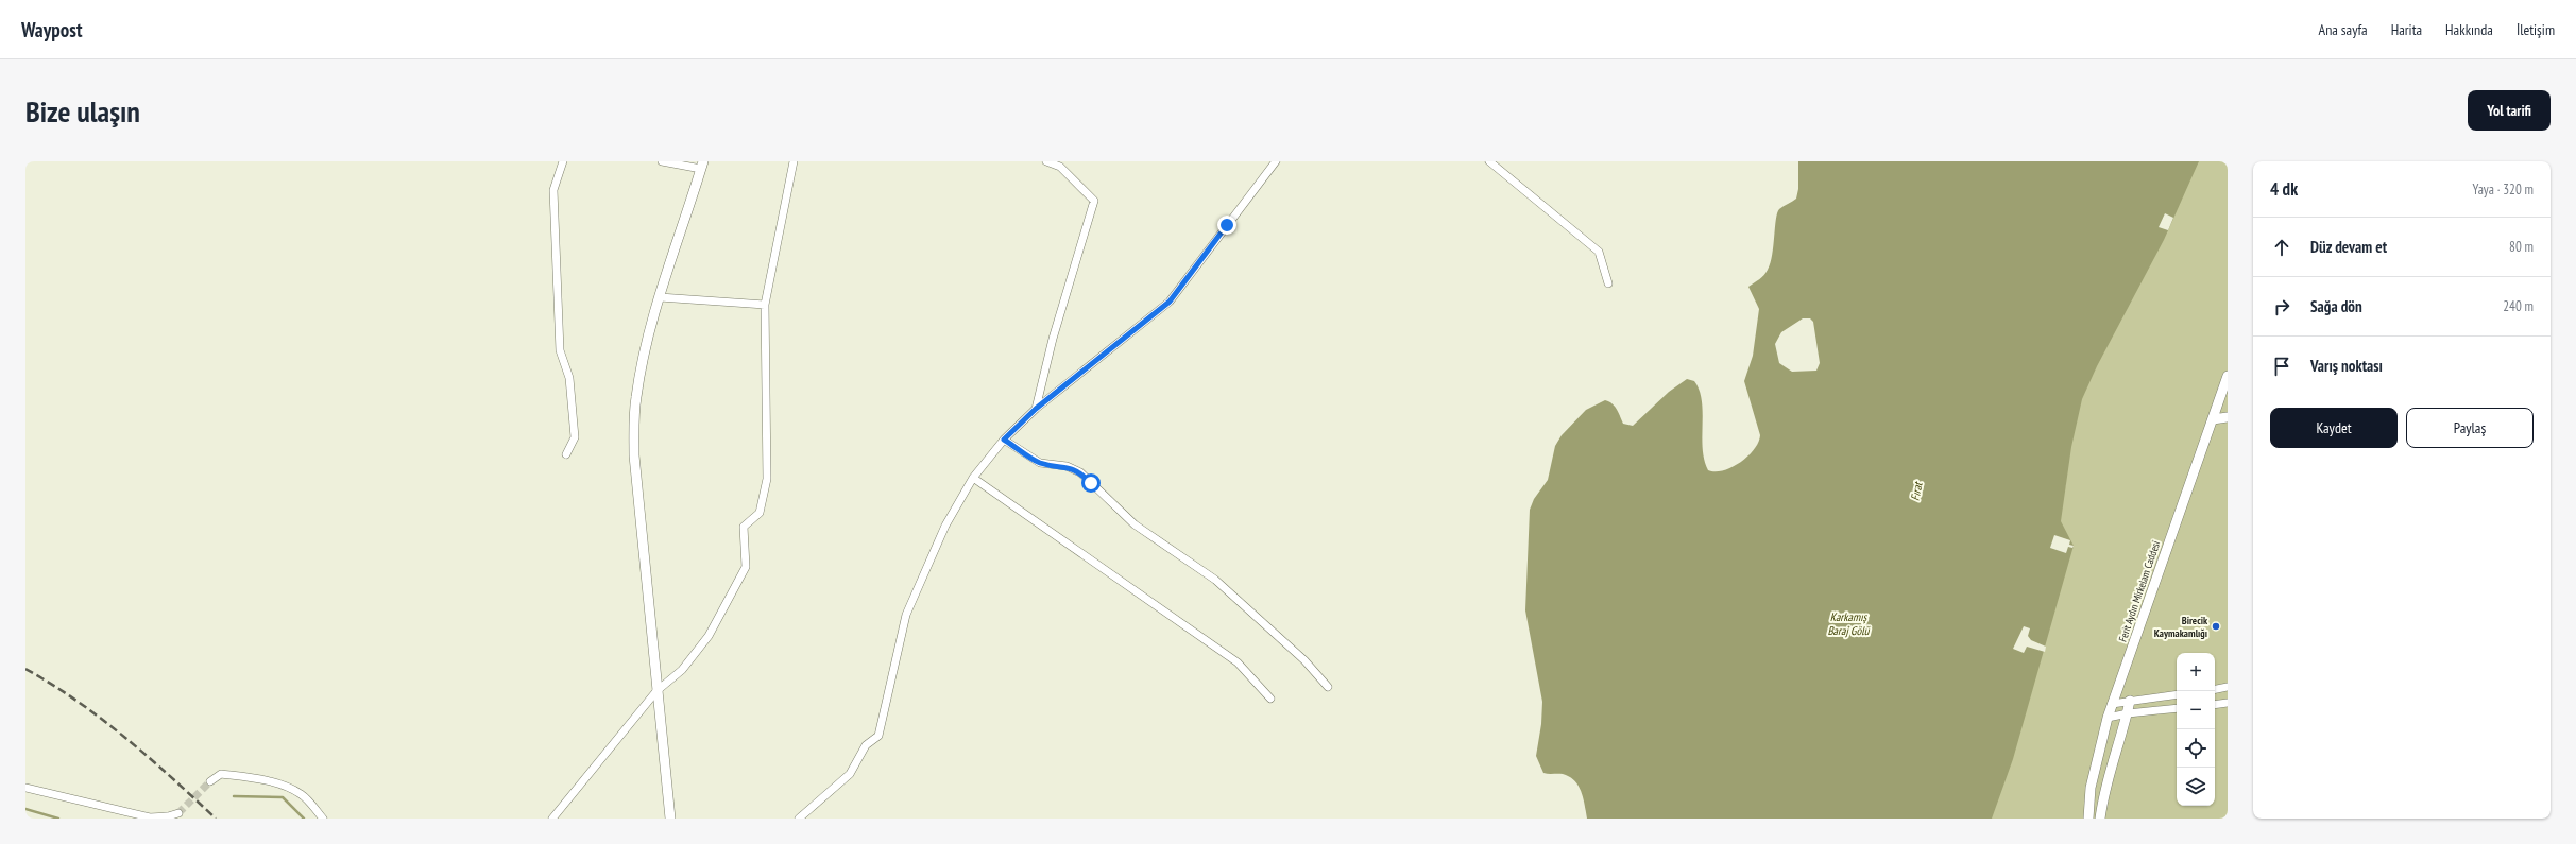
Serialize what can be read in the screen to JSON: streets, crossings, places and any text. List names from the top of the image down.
{
  "streets": {
    "street": ["Ferit Aydın Mirkelam Caddesi"]
  },
  "water": ["Fırat", "Karkamış Baraj Gölü"],
  "places": ["Birecik Kaymakamlığı"],
  "page": {
    "header": "Waypost",
    "nav": [
      "Ana sayfa",
      "Harita",
      "Hakkında",
      "İletişim"
    ],
    "buttons": [
      "Yol tarifi",
      ["Kaydet", "Paylaş"]
    ],
    "title": "Bize ulaşın",
    "heading": ["4 dk", "Yaya · 320 m"],
    "list": [
      ["Düz devam et", "80 m"],
      ["Sağa dön", "240 m"],
      "Varış noktası"
    ],
    "map_buttons": ["+", "−"]
  }
}
